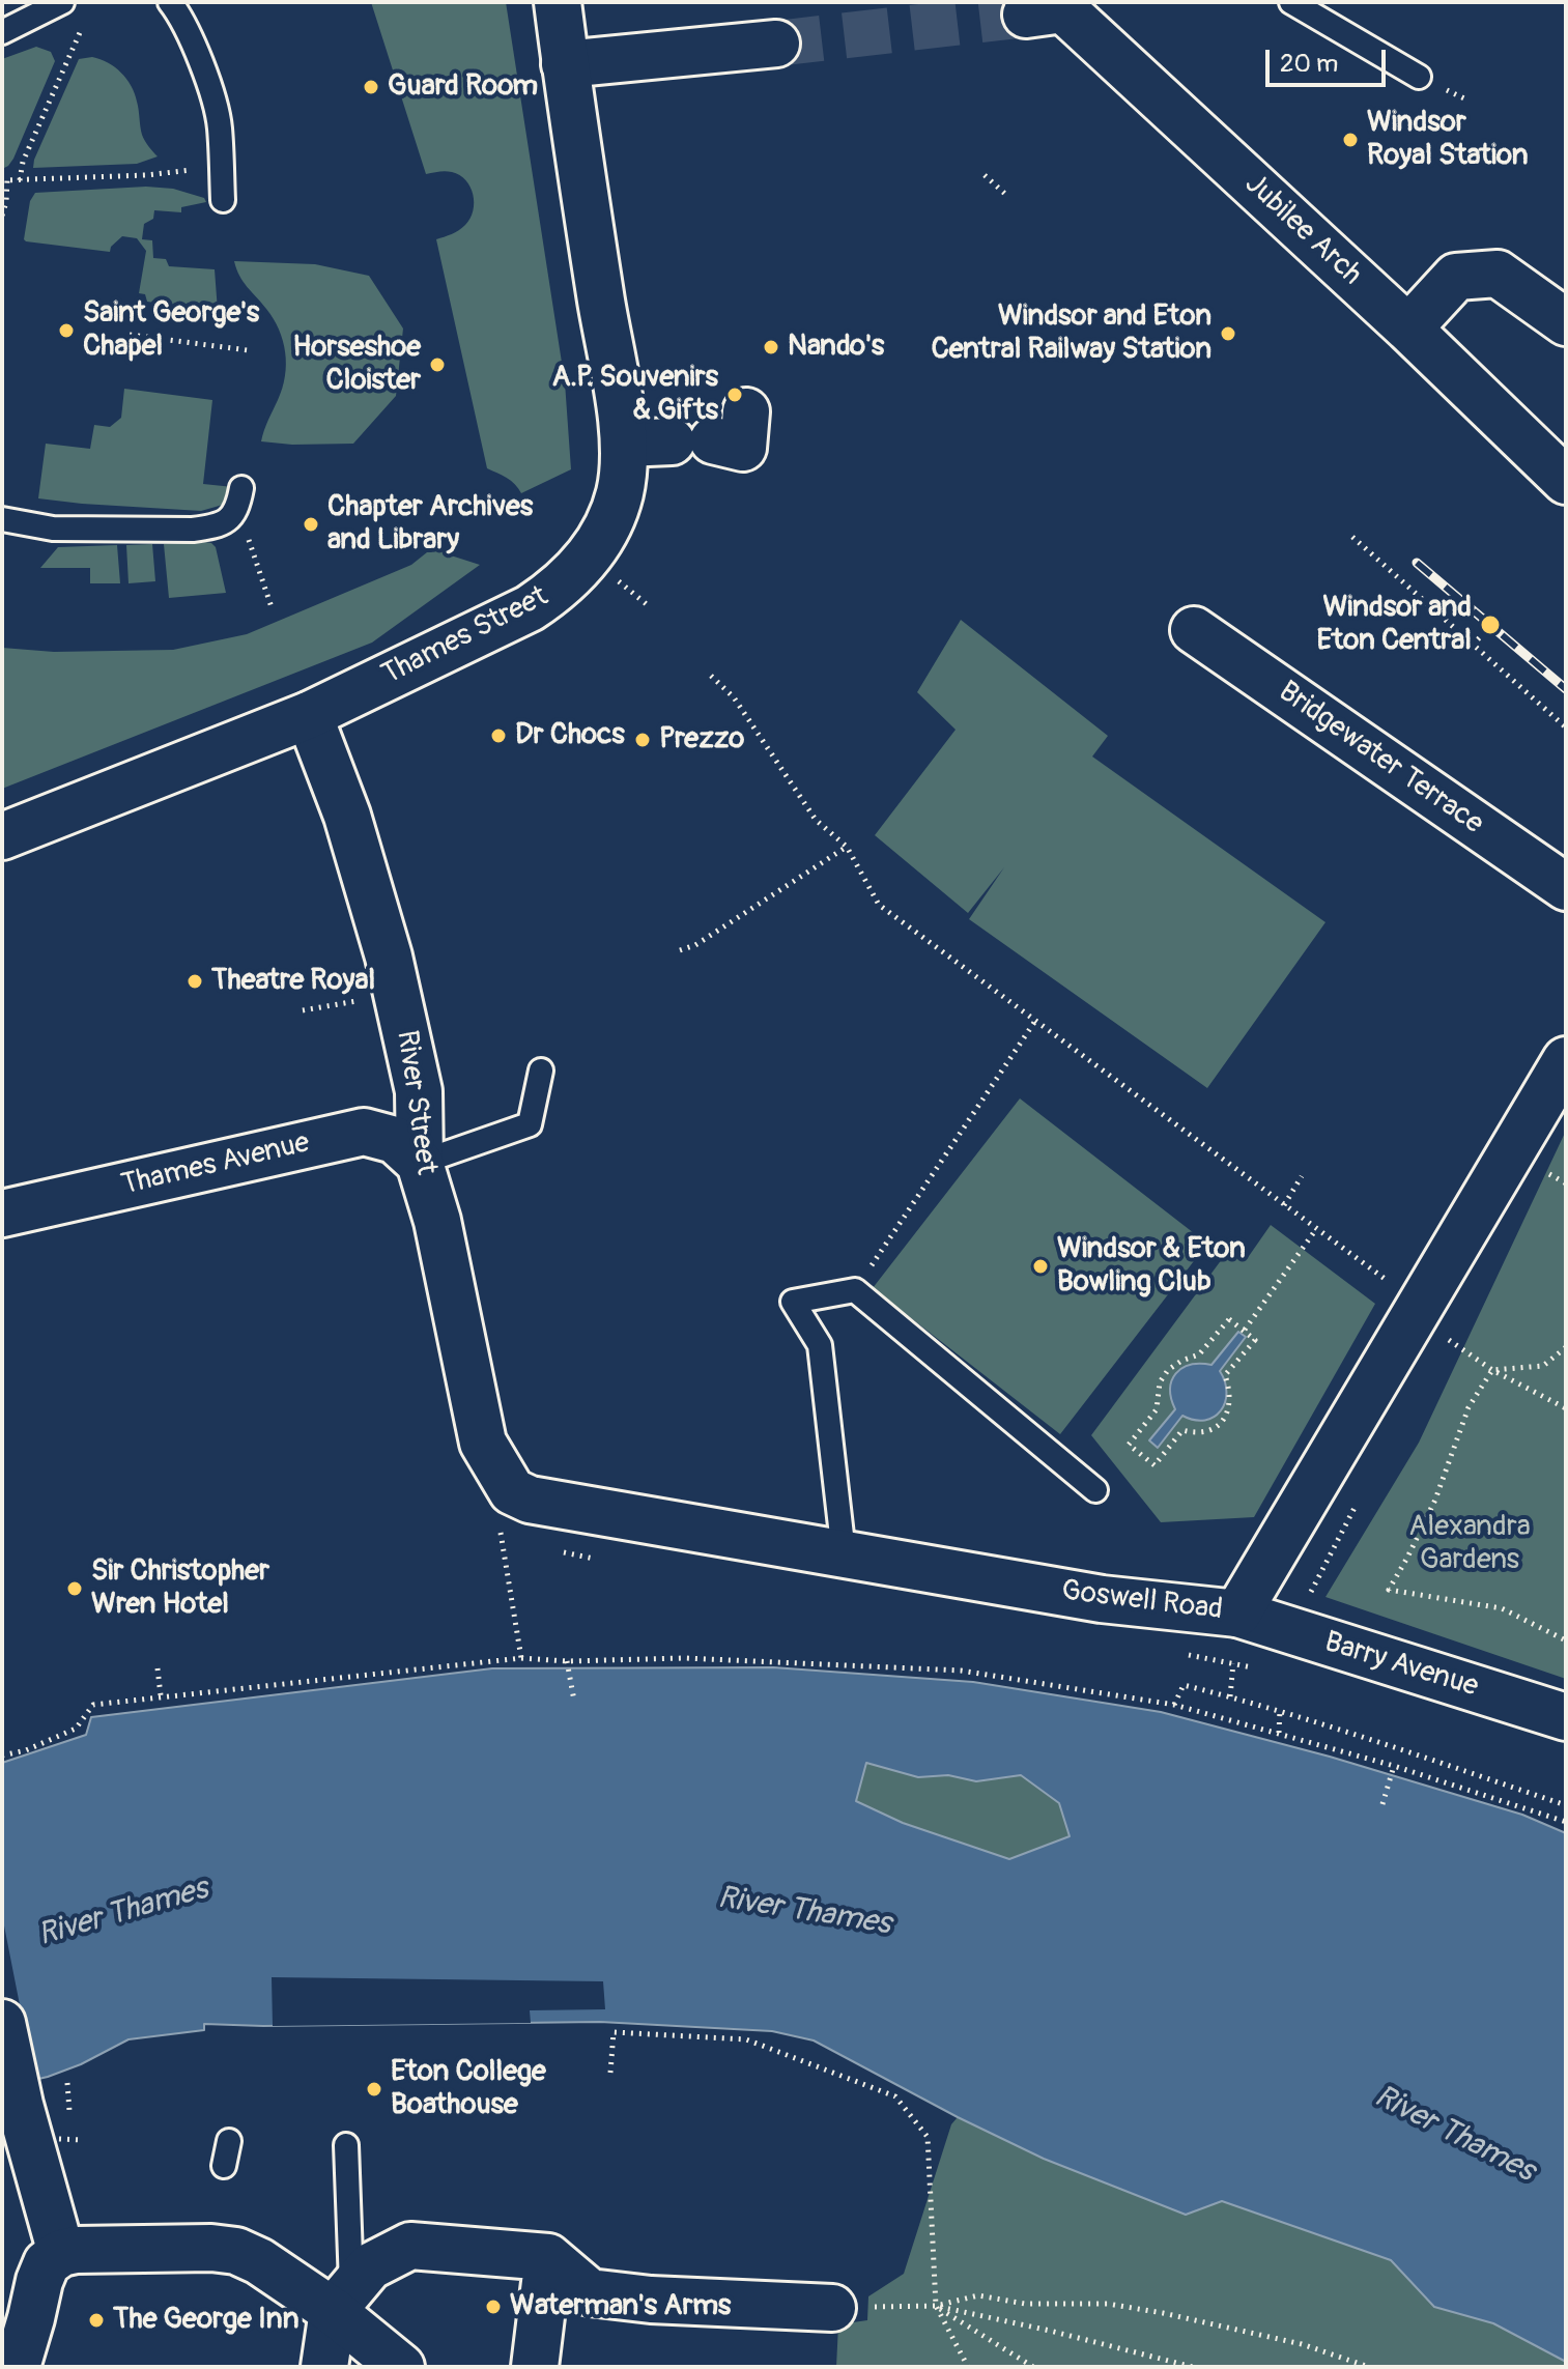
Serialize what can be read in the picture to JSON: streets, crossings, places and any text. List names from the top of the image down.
{
  "streets": {
    "street": [
      "Jubilee Arch",
      "Thames Street",
      "Bridgewater Terrace",
      "River Street",
      "Thames Avenue",
      "Goswell Road",
      "Barry Avenue"
    ]
  },
  "crossings": [
    ["Thames Street", "River Street"],
    ["River Street", "Thames Avenue"],
    ["River Street", "Goswell Road"],
    ["Goswell Road", "Barry Avenue"]
  ],
  "water": ["River Thames"],
  "parks": ["Alexandra Gardens"],
  "places": [
    "Guard Room",
    "Windsor Royal Station",
    "Saint George's Chapel",
    "Windsor and Eton Central Railway Station",
    "Nando's",
    "Horseshoe Cloister",
    "A.P. Souvenirs & Gifts",
    "Chapter Archives and Library",
    "Windsor and Eton Central",
    "Dr Chocs",
    "Prezzo",
    "Theatre Royal",
    "Windsor & Eton Bowling Club",
    "Sir Christopher Wren Hotel",
    "Eton College Boathouse",
    "Waterman's Arms",
    "The George Inn"
  ],
  "scale_bar": "20 m"
}
